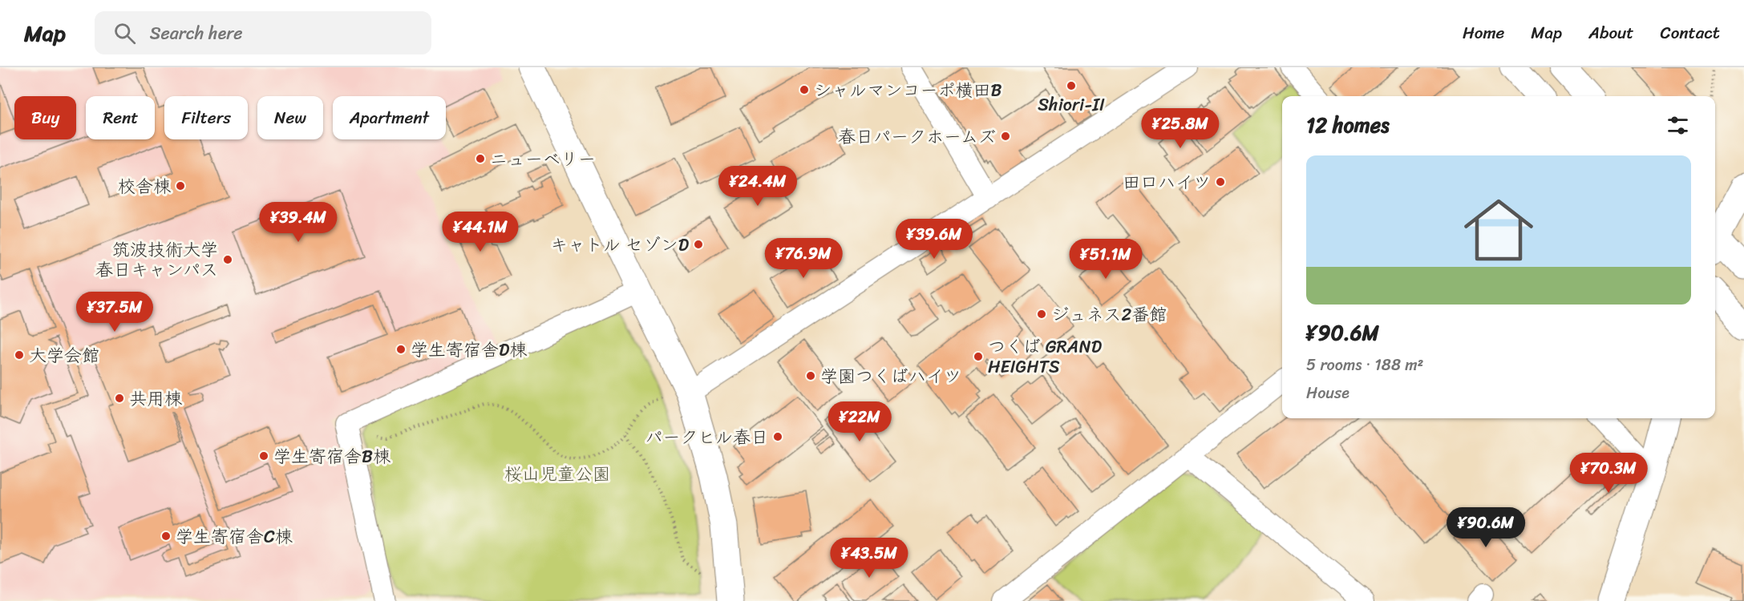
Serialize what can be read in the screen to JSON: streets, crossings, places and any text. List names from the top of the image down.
{
  "parks": ["桜山児童公園"],
  "places": [
    "Shiori-II",
    "シャルマンコーポ横田B",
    "春日パークホームズ",
    "ニューベリー",
    "田口ハイツ",
    "校舎棟",
    "キャトル セゾンD",
    "筑波技術大学 春日キャンパス",
    "ジュネス2番館",
    "学生寄宿舎D棟",
    "大学会館",
    "つくば GRAND HEIGHTS",
    "学園つくばハイツ",
    "共用棟",
    "パークヒル春日",
    "学生寄宿舎B棟",
    "学生寄宿舎C棟"
  ],
  "page": {
    "header": "Map",
    "search": "Search here",
    "nav": [
      "Home",
      "Map",
      "About",
      "Contact"
    ],
    "chip": [
      "Buy",
      "Rent",
      "Filters",
      "New",
      "Apartment"
    ],
    "heading": "12 homes",
    "price": [
      "¥25.8M",
      "¥24.4M",
      "¥39.4M",
      "¥44.1M",
      "¥39.6M",
      "¥76.9M",
      "¥51.1M",
      "¥37.5M",
      "¥22M",
      "¥70.3M",
      "¥90.6M",
      "¥43.5M"
    ],
    "list": [
      {
        "name": "¥90.6M",
        "note": "5 rooms · 188 m² · House"
      }
    ]
  }
}
